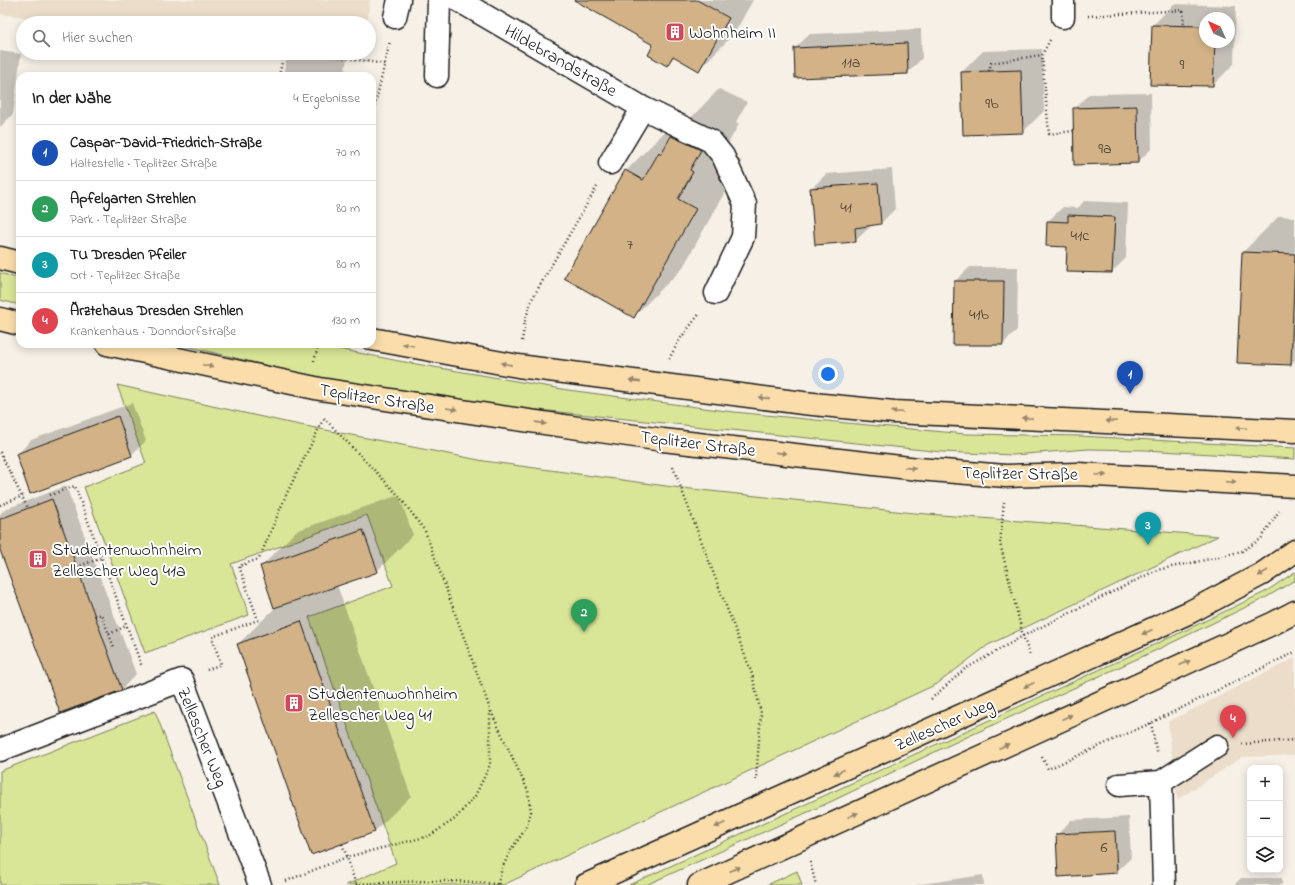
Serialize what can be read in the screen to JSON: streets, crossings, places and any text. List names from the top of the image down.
{
  "streets": {
    "main road": ["Teplitzer Straße", "Zellescher Weg"],
    "street": ["Hildebrandstraße"]
  },
  "places": {
    "building": ["Wohnheim II", "Studentenwohnheim Zellescher Weg 41a", "Studentenwohnheim Zellescher Weg 41"]
  },
  "house_numbers": [
    "11a",
    "9",
    "9b",
    "9a",
    "41",
    "41c",
    "7",
    "41b",
    "6"
  ],
  "north": "top left",
  "page": {
    "search": "Hier suchen",
    "heading": ["In der Nähe", "4 Ergebnisse"],
    "list": [
      {
        "mark": "1",
        "name": "Caspar-David-Friedrich-Straße",
        "note": "Haltestelle · Teplitzer Straße",
        "value": "70 m"
      },
      {
        "mark": "2",
        "name": "Apfelgarten Strehlen",
        "note": "Park · Teplitzer Straße",
        "value": "80 m"
      },
      {
        "mark": "3",
        "name": "TU Dresden Pfeiler",
        "note": "Ort · Teplitzer Straße",
        "value": "80 m"
      },
      {
        "mark": "4",
        "name": "Ärztehaus Dresden Strehlen",
        "note": "Krankenhaus · Donndorfstraße",
        "value": "130 m"
      }
    ],
    "pins": [
      "1",
      "3",
      "2",
      "4"
    ],
    "map_buttons": ["+", "−"]
  }
}
